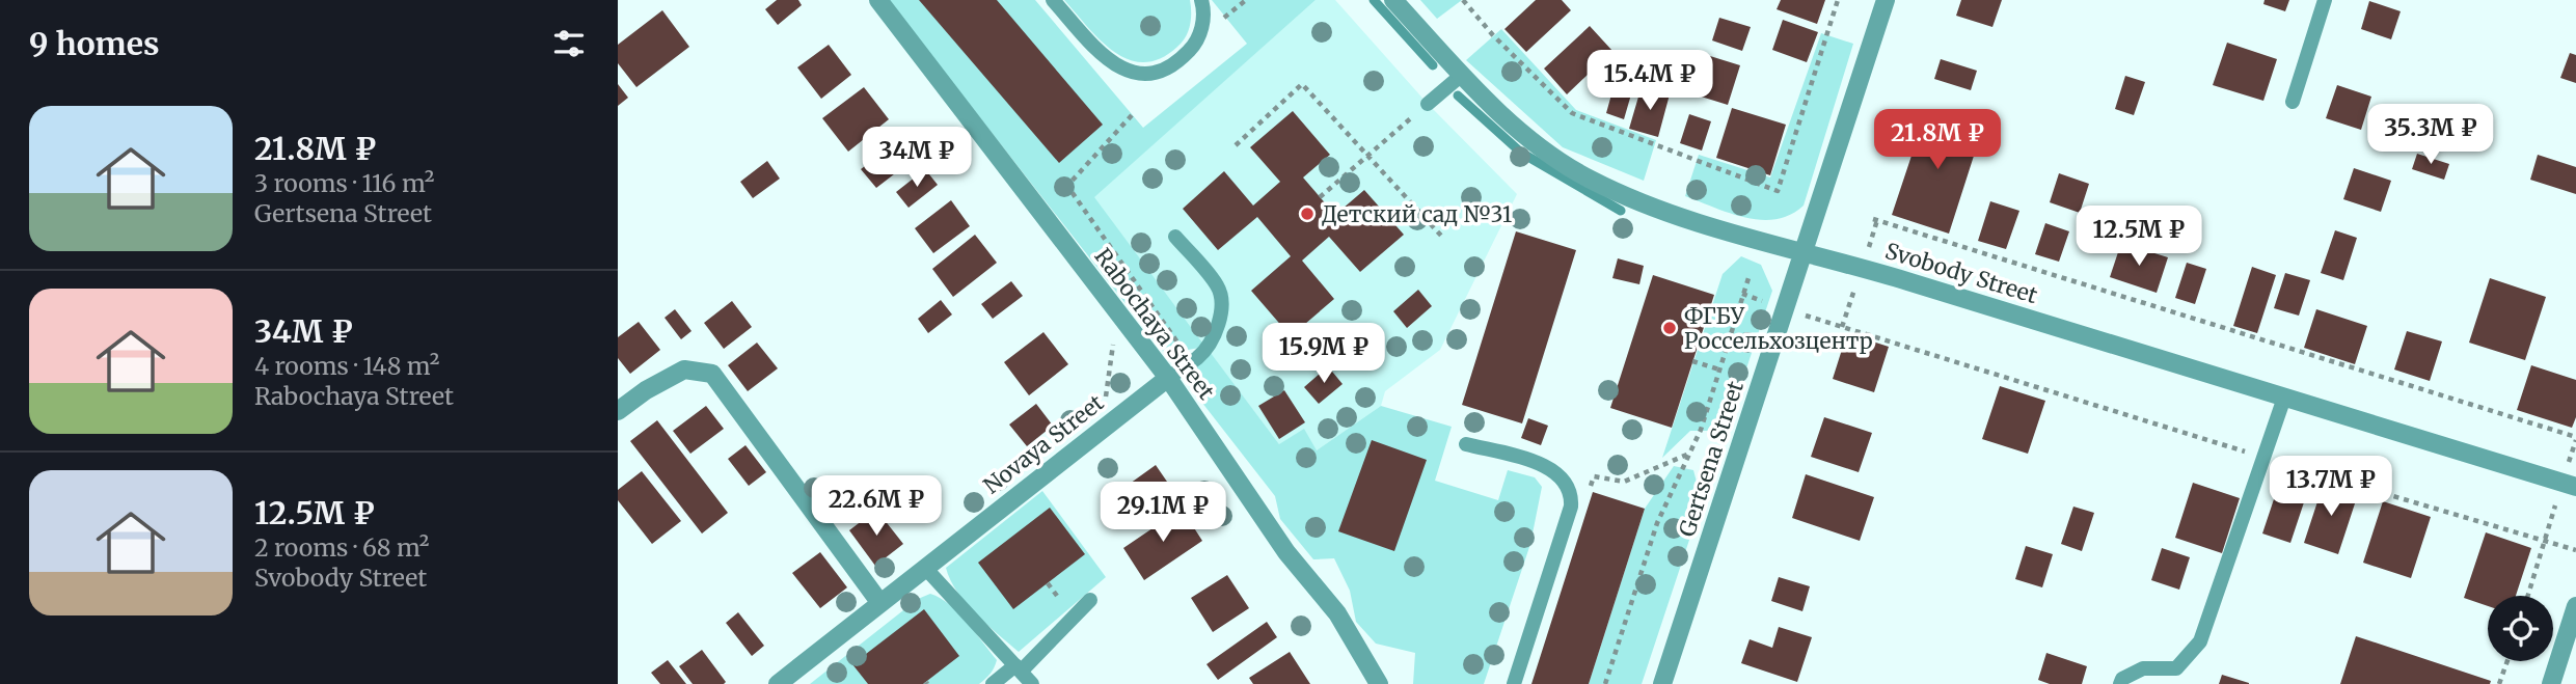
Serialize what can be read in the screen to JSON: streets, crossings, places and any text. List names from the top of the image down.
{
  "streets": {
    "street": [
      "Svobody Street",
      "Rabochaya Street",
      "Novaya Street",
      "Gertsena Street"
    ]
  },
  "crossings": [
    ["Svobody Street", "Gertsena Street"],
    ["Rabochaya Street", "Novaya Street"]
  ],
  "places": ["Детский сад №31", "ФГБУ Россельхозцентр"],
  "page": {
    "heading": "9 homes",
    "price": [
      "15.4M ₽",
      "35.3M ₽",
      "21.8M ₽",
      "34M ₽",
      "12.5M ₽",
      "15.9M ₽",
      "13.7M ₽",
      "22.6M ₽",
      "29.1M ₽"
    ],
    "list": [
      {
        "name": "21.8M ₽",
        "note": "3 rooms · 116 m² · Gertsena Street"
      },
      {
        "name": "34M ₽",
        "note": "4 rooms · 148 m² · Rabochaya Street"
      },
      {
        "name": "12.5M ₽",
        "note": "2 rooms · 68 m² · Svobody Street"
      }
    ]
  }
}
